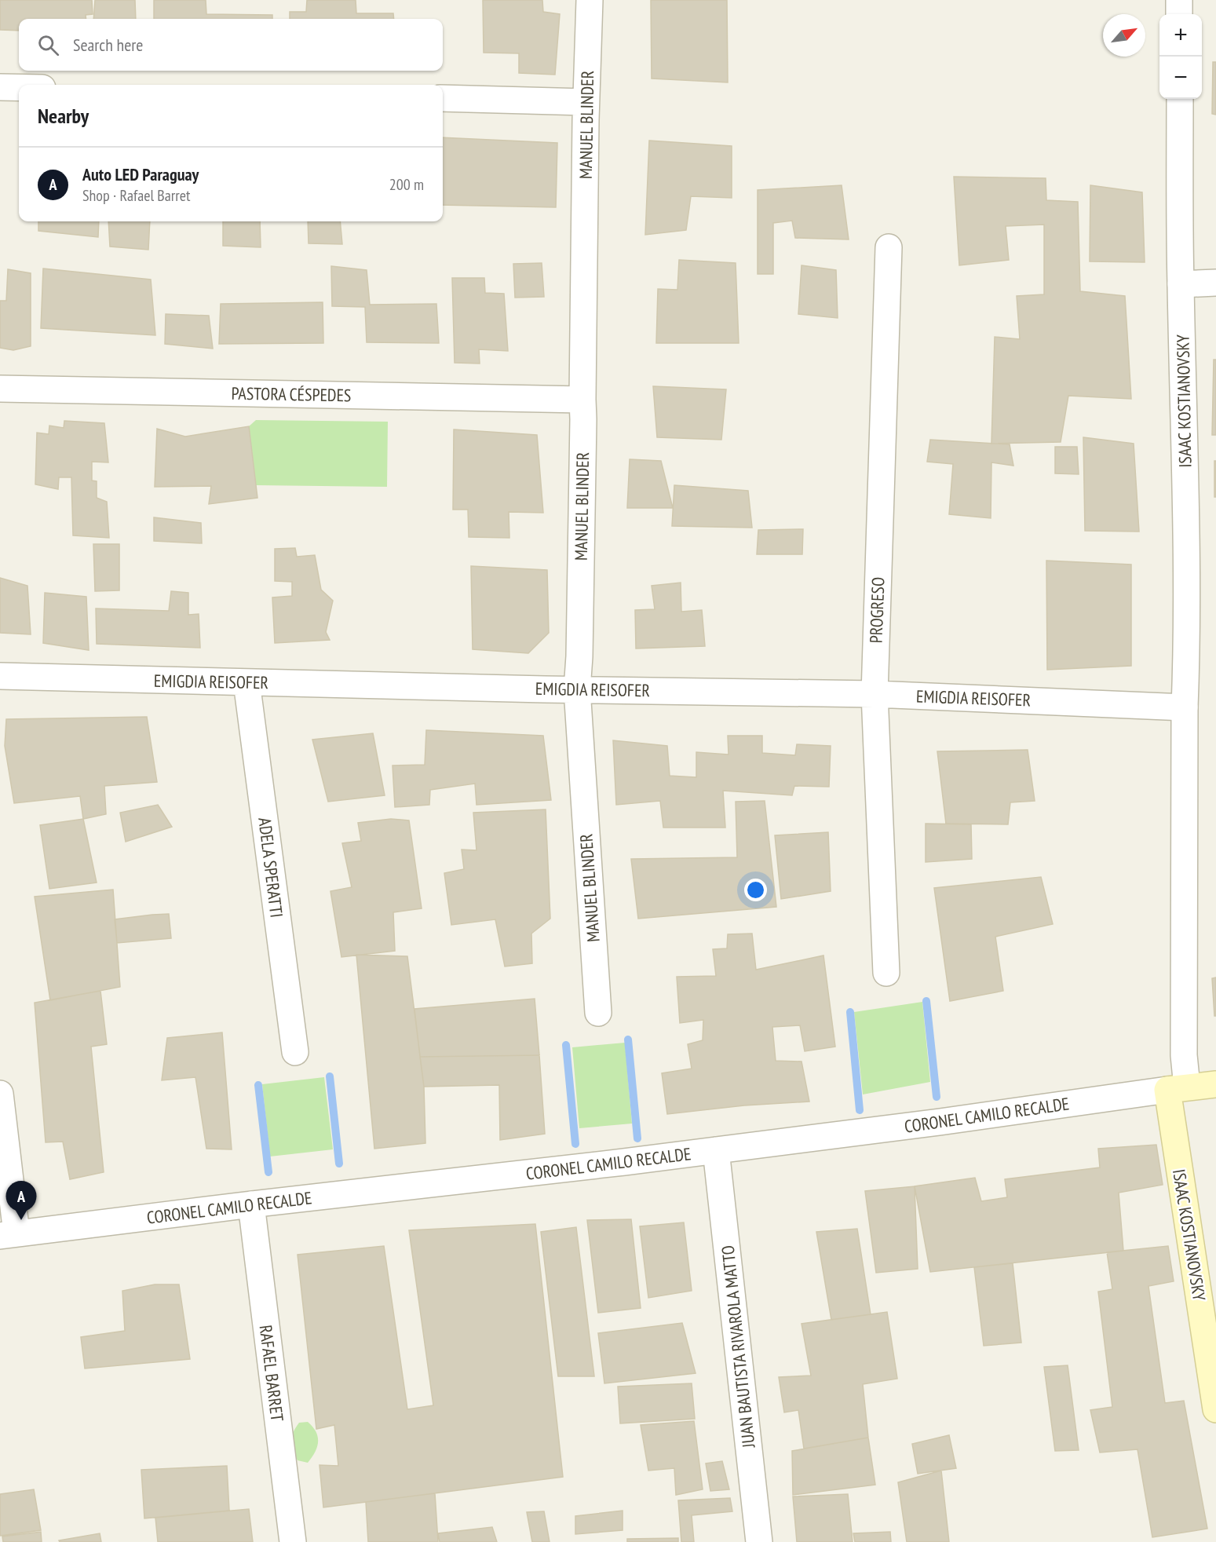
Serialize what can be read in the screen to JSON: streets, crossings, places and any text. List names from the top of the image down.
{
  "streets": {
    "main road": ["ISAAC KOSTIANOVSKY", "CORONEL CAMILO RECALDE"],
    "street": [
      "MANUEL BLINDER",
      "PASTORA CÉSPEDES",
      "PROGRESO",
      "EMIGDIA REISOFER",
      "ADELA SPERATTI",
      "JUAN BAUTISTA RIVAROLA MATTO",
      "RAFAEL BARRET"
    ]
  },
  "crossings": [
    ["MANUEL BLINDER", "PASTORA CÉSPEDES"],
    ["MANUEL BLINDER", "EMIGDIA REISOFER"],
    ["ISAAC KOSTIANOVSKY", "EMIGDIA REISOFER"],
    ["ISAAC KOSTIANOVSKY", "CORONEL CAMILO RECALDE"],
    ["PROGRESO", "EMIGDIA REISOFER"],
    ["EMIGDIA REISOFER", "ADELA SPERATTI"],
    ["CORONEL CAMILO RECALDE", "JUAN BAUTISTA RIVAROLA MATTO"],
    ["CORONEL CAMILO RECALDE", "RAFAEL BARRET"]
  ],
  "north": "top right",
  "page": {
    "map_buttons": ["+", "−"],
    "search": "Search here",
    "heading": "Nearby",
    "list": [
      {
        "mark": "A",
        "name": "Auto LED Paraguay",
        "note": "Shop · Rafael Barret",
        "value": "200 m"
      }
    ],
    "pins": "A"
  }
}
